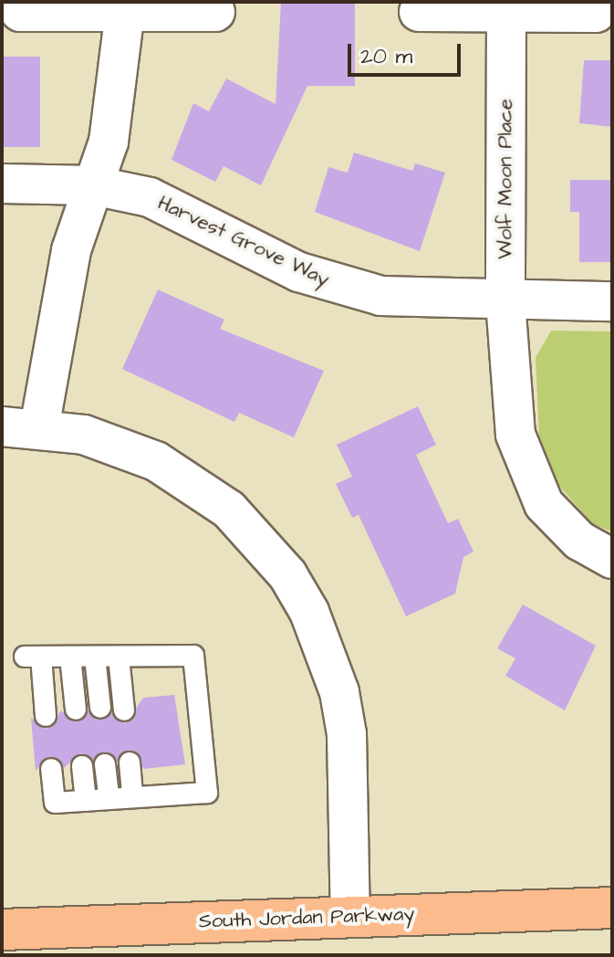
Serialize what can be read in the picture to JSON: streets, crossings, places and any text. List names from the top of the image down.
{
  "streets": {
    "main road": ["South Jordan Parkway"],
    "street": ["Wolf Moon Place", "Harvest Grove Way"]
  },
  "crossings": [
    ["Wolf Moon Place", "Harvest Grove Way"]
  ],
  "scale_bar": "20 m"
}
